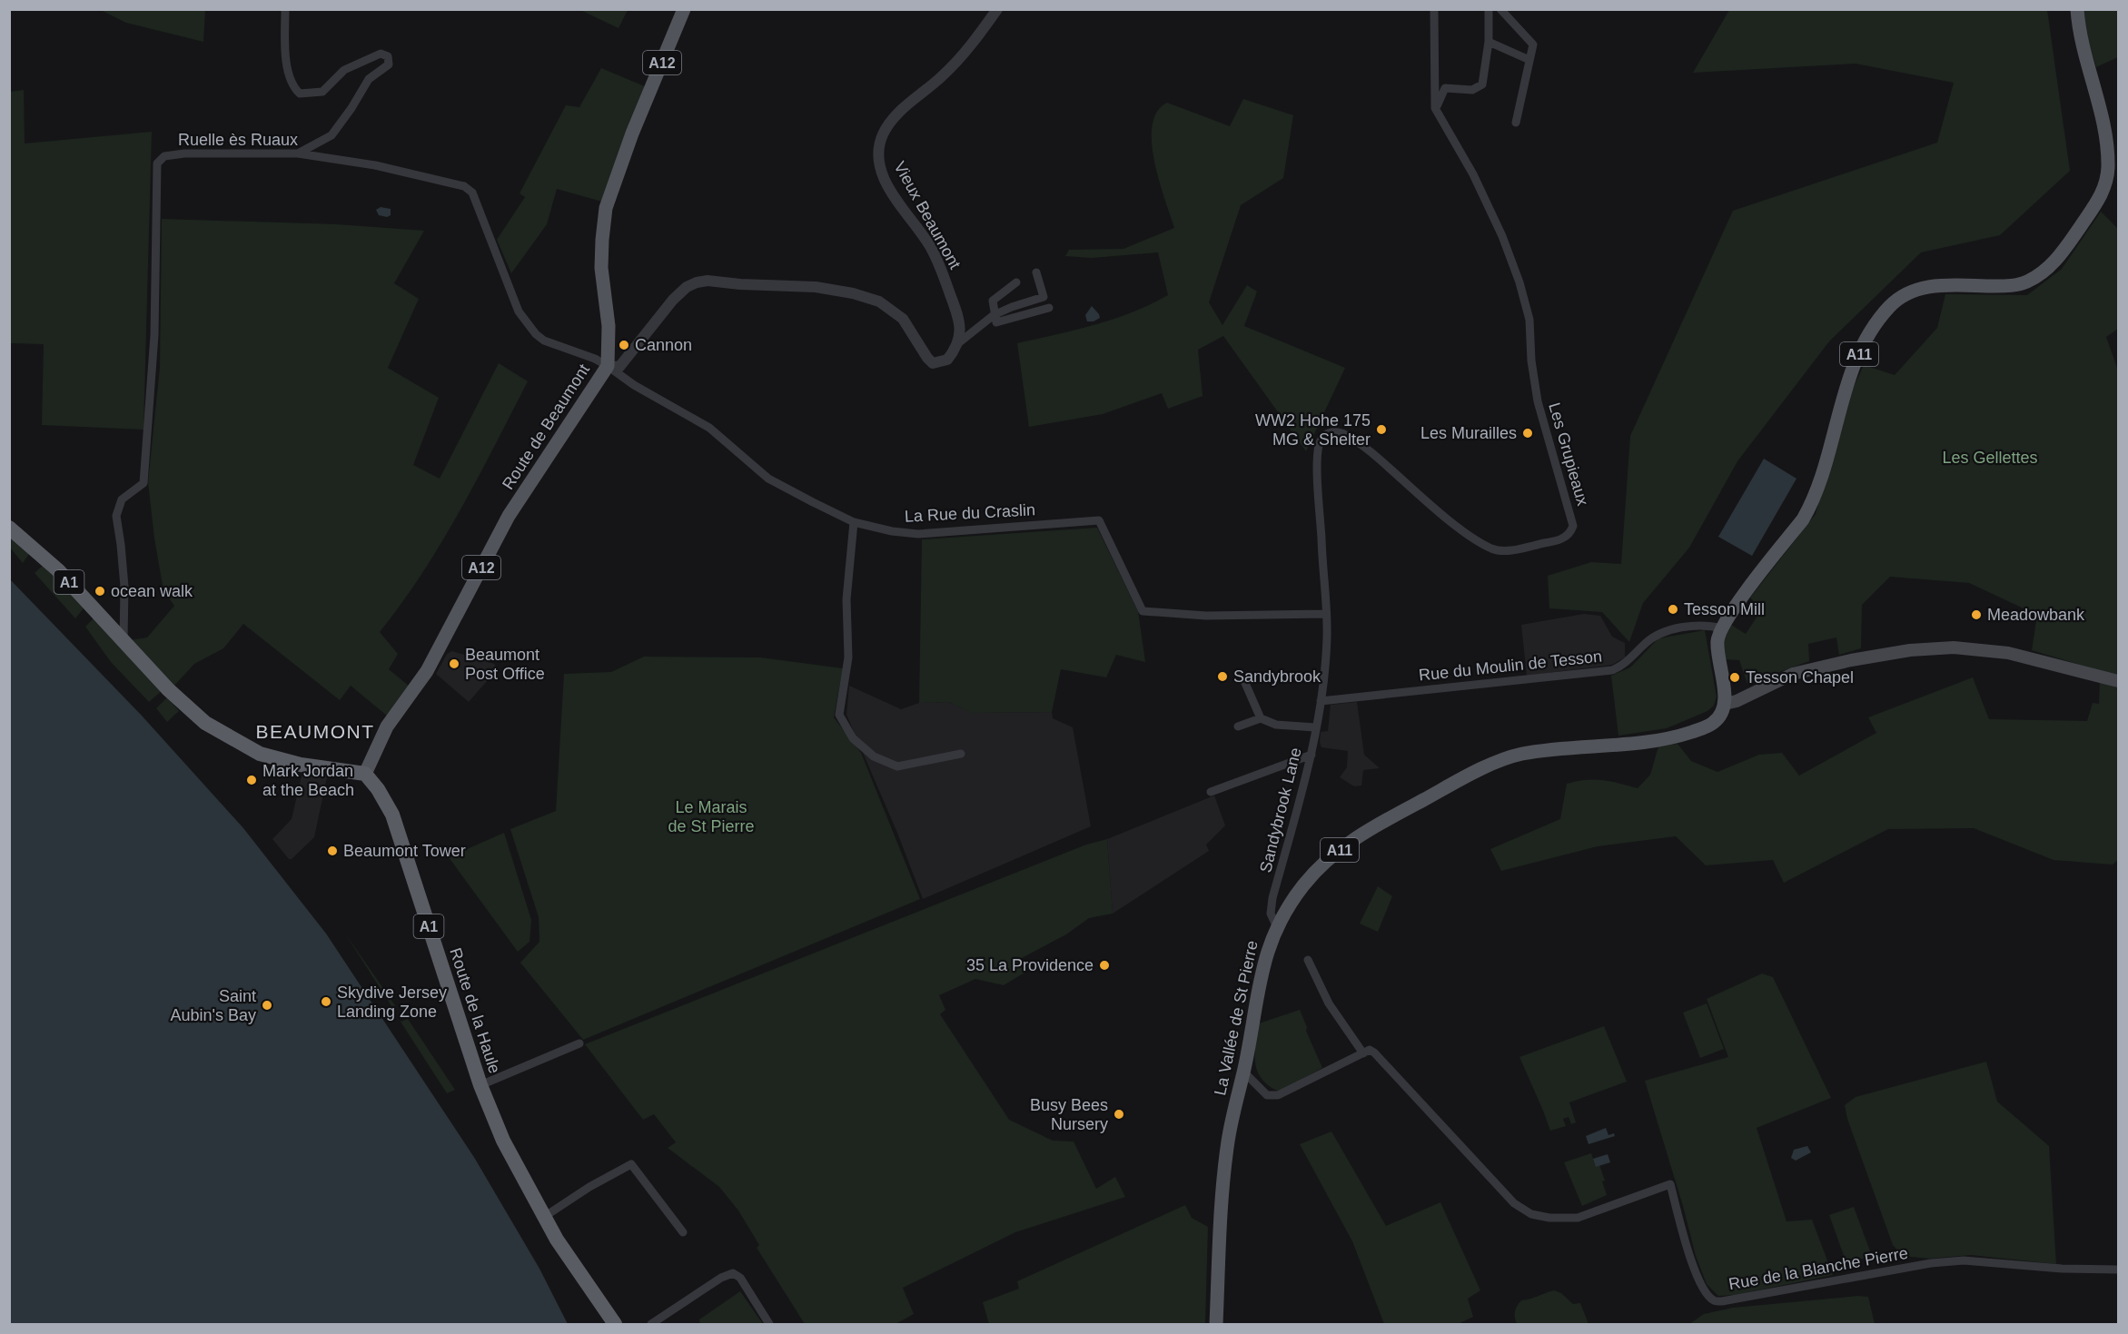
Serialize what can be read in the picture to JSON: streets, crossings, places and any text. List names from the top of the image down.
{
  "streets": {
    "highway": ["A1", "Route de la Haule"],
    "main road": [
      "A12",
      "A11",
      "Route de Beaumont",
      "La Vallée de St Pierre"
    ],
    "street": [
      "Ruelle ès Ruaux",
      "Vieux Beaumont",
      "Les Grupieaux",
      "La Rue du Craslin",
      "Rue du Moulin de Tesson",
      "Sandybrook Lane",
      "Rue de la Blanche Pierre"
    ]
  },
  "crossings": [
    ["Ruelle ès Ruaux", "Route de Beaumont"],
    ["Ruelle ès Ruaux", "La Rue du Craslin"],
    ["Ruelle ès Ruaux", "A1"],
    ["A11", "Rue du Moulin de Tesson"],
    ["A11", "La Vallée de St Pierre"],
    ["Route de Beaumont", "La Rue du Craslin"],
    ["Route de Beaumont", "A1"],
    ["Route de Beaumont", "Route de la Haule"],
    ["Les Grupieaux", "La Rue du Craslin"],
    ["Les Grupieaux", "Rue du Moulin de Tesson"],
    ["Les Grupieaux", "Sandybrook Lane"],
    ["A1", "Route de la Haule"],
    ["Rue du Moulin de Tesson", "Sandybrook Lane"],
    ["Sandybrook Lane", "La Vallée de St Pierre"]
  ],
  "districts": ["BEAUMONT"],
  "parks": ["Les Gellettes", "Le Marais de St Pierre"],
  "places": [
    "Cannon",
    "WW2 Hohe 175 MG & Shelter",
    "Les Murailles",
    "ocean walk",
    "Tesson Mill",
    "Meadowbank",
    "Beaumont Post Office",
    "Sandybrook",
    "Tesson Chapel",
    "Mark Jordan at the Beach",
    "Beaumont Tower",
    "35 La Providence",
    "Skydive Jersey Landing Zone",
    "Saint Aubin's Bay",
    "Busy Bees Nursery"
  ]
}
